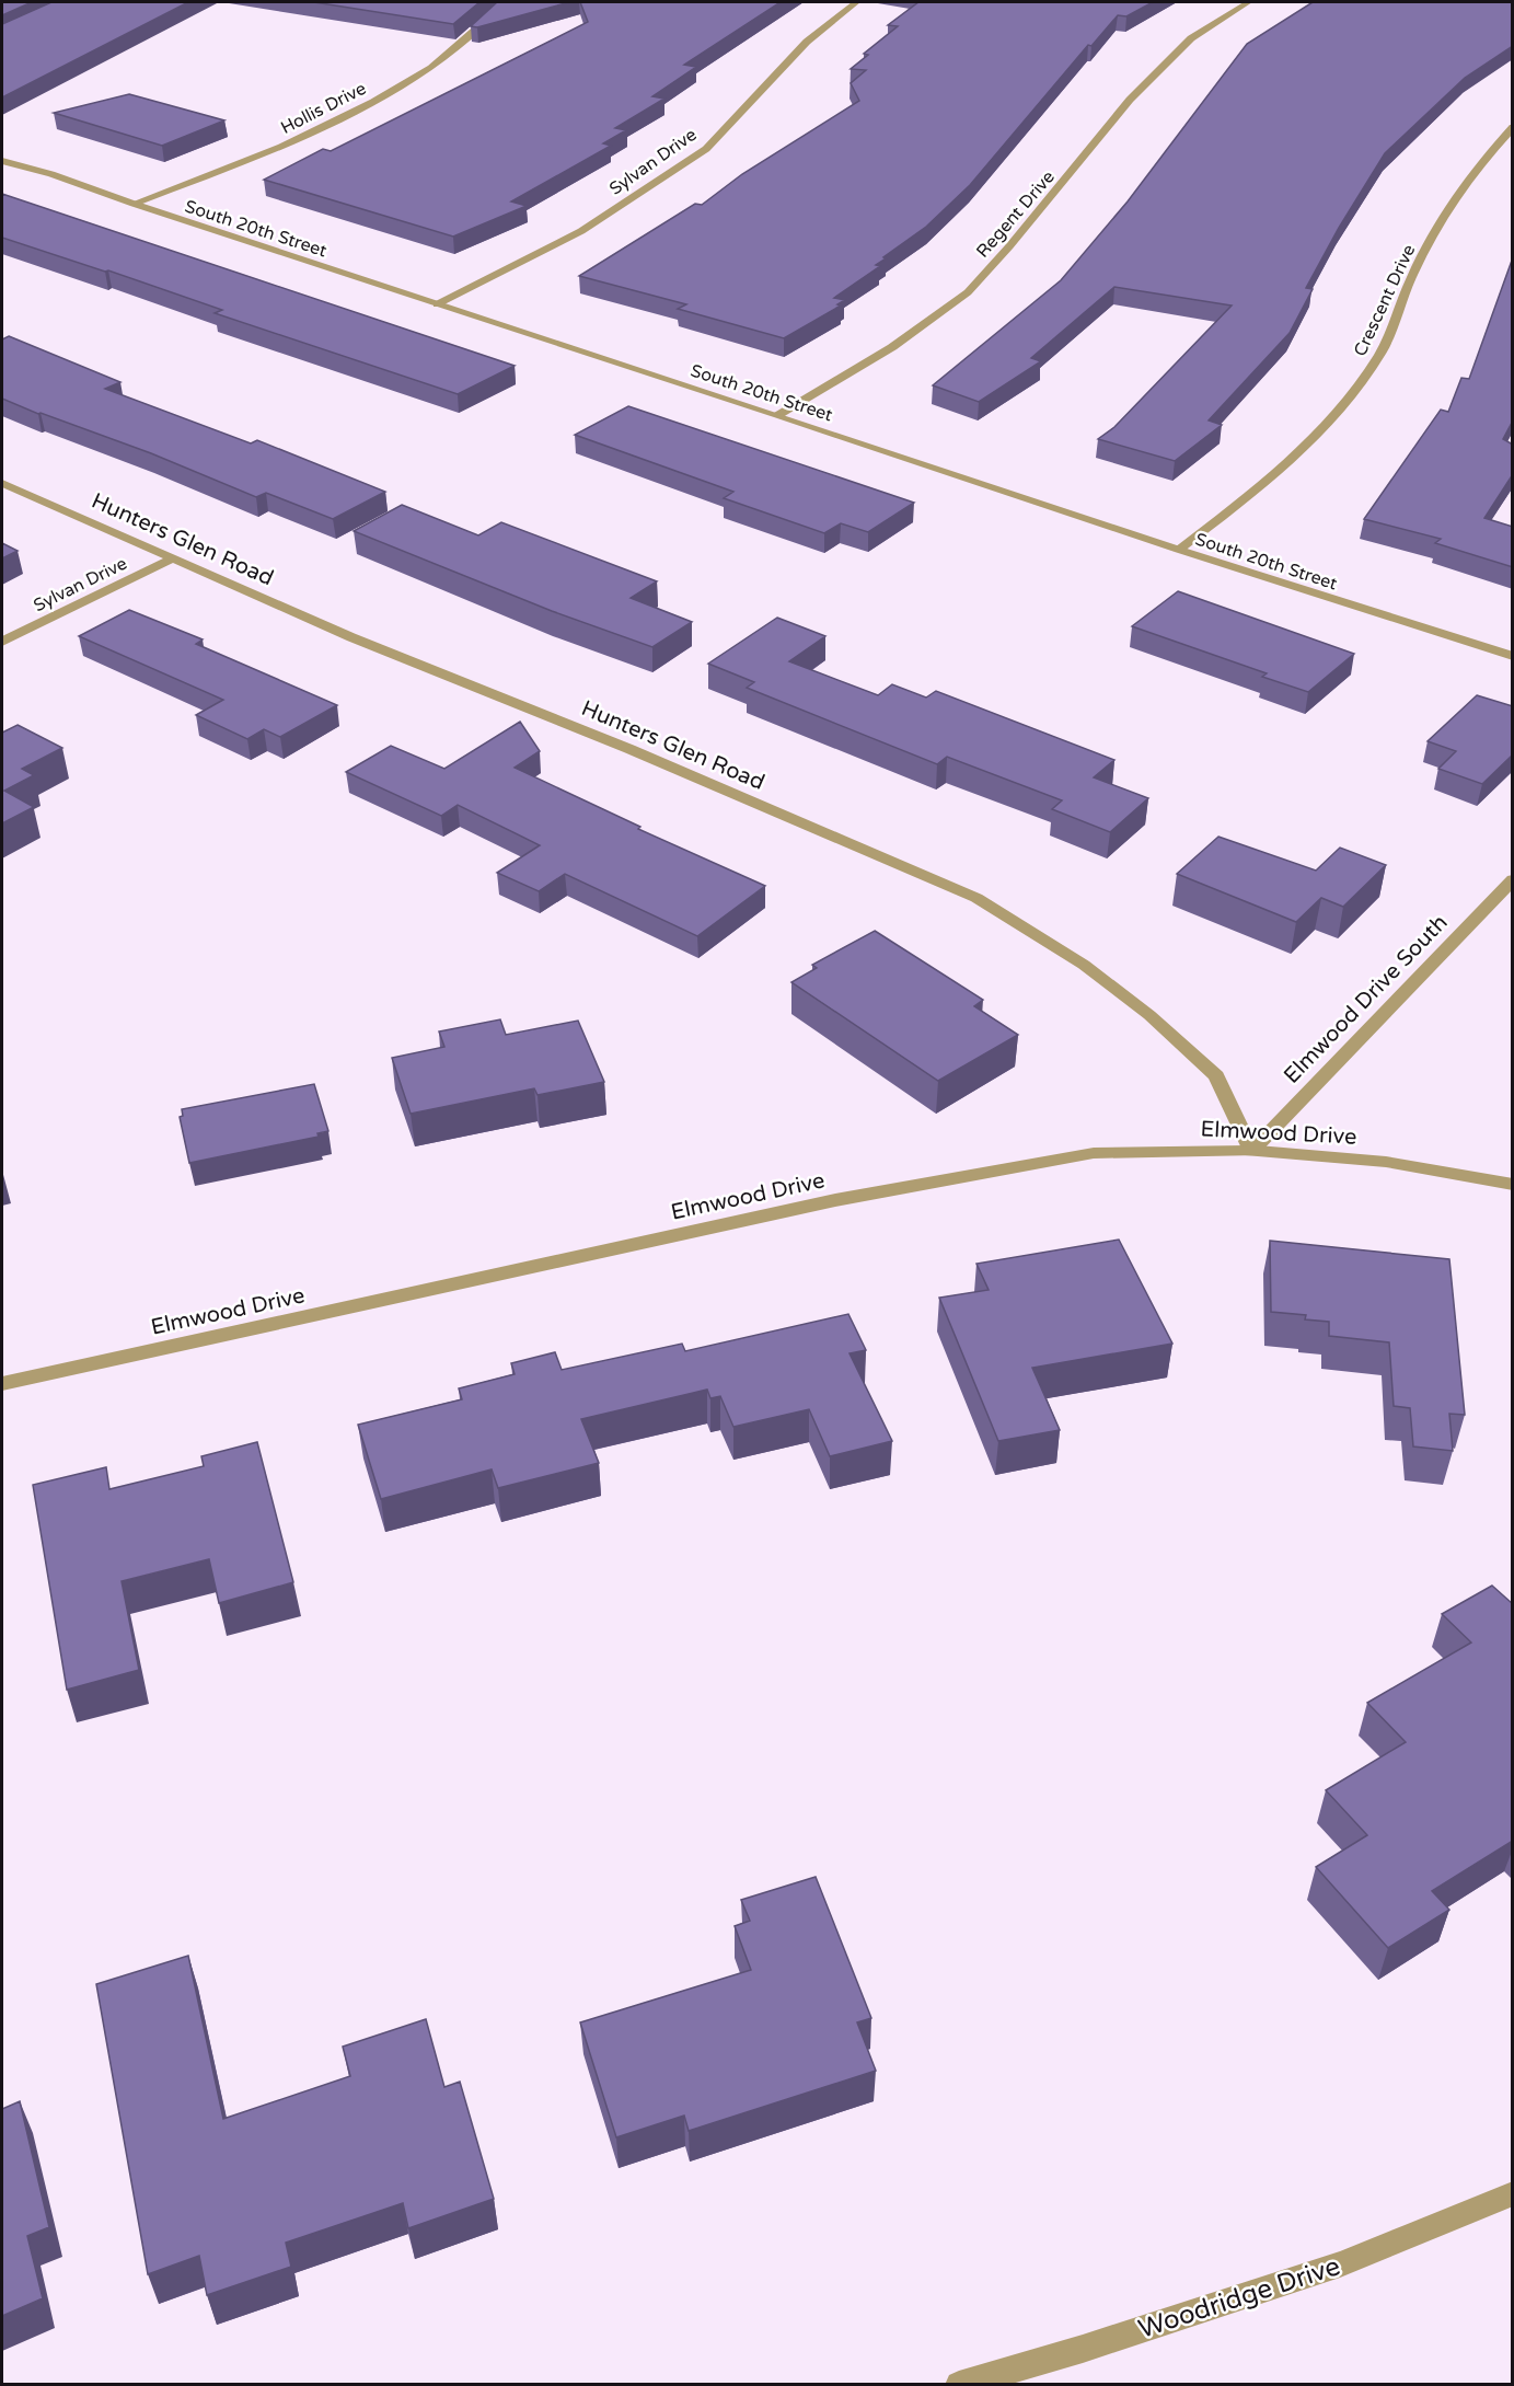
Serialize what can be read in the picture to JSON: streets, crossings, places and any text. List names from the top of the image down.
{
  "streets": {
    "street": [
      "Hollis Drive",
      "Sylvan Drive",
      "Regent Drive",
      "South 20th Street",
      "Crescent Drive",
      "Hunters Glen Road",
      "Elmwood Drive South",
      "Elmwood Drive",
      "Woodridge Drive"
    ]
  },
  "crossings": [
    ["Hollis Drive", "South 20th Street"],
    ["Sylvan Drive", "South 20th Street"],
    ["Sylvan Drive", "Hunters Glen Road"],
    ["Regent Drive", "South 20th Street"],
    ["South 20th Street", "Crescent Drive"],
    ["Hunters Glen Road", "Elmwood Drive South"],
    ["Hunters Glen Road", "Elmwood Drive"],
    ["Elmwood Drive South", "Elmwood Drive"]
  ]
}
